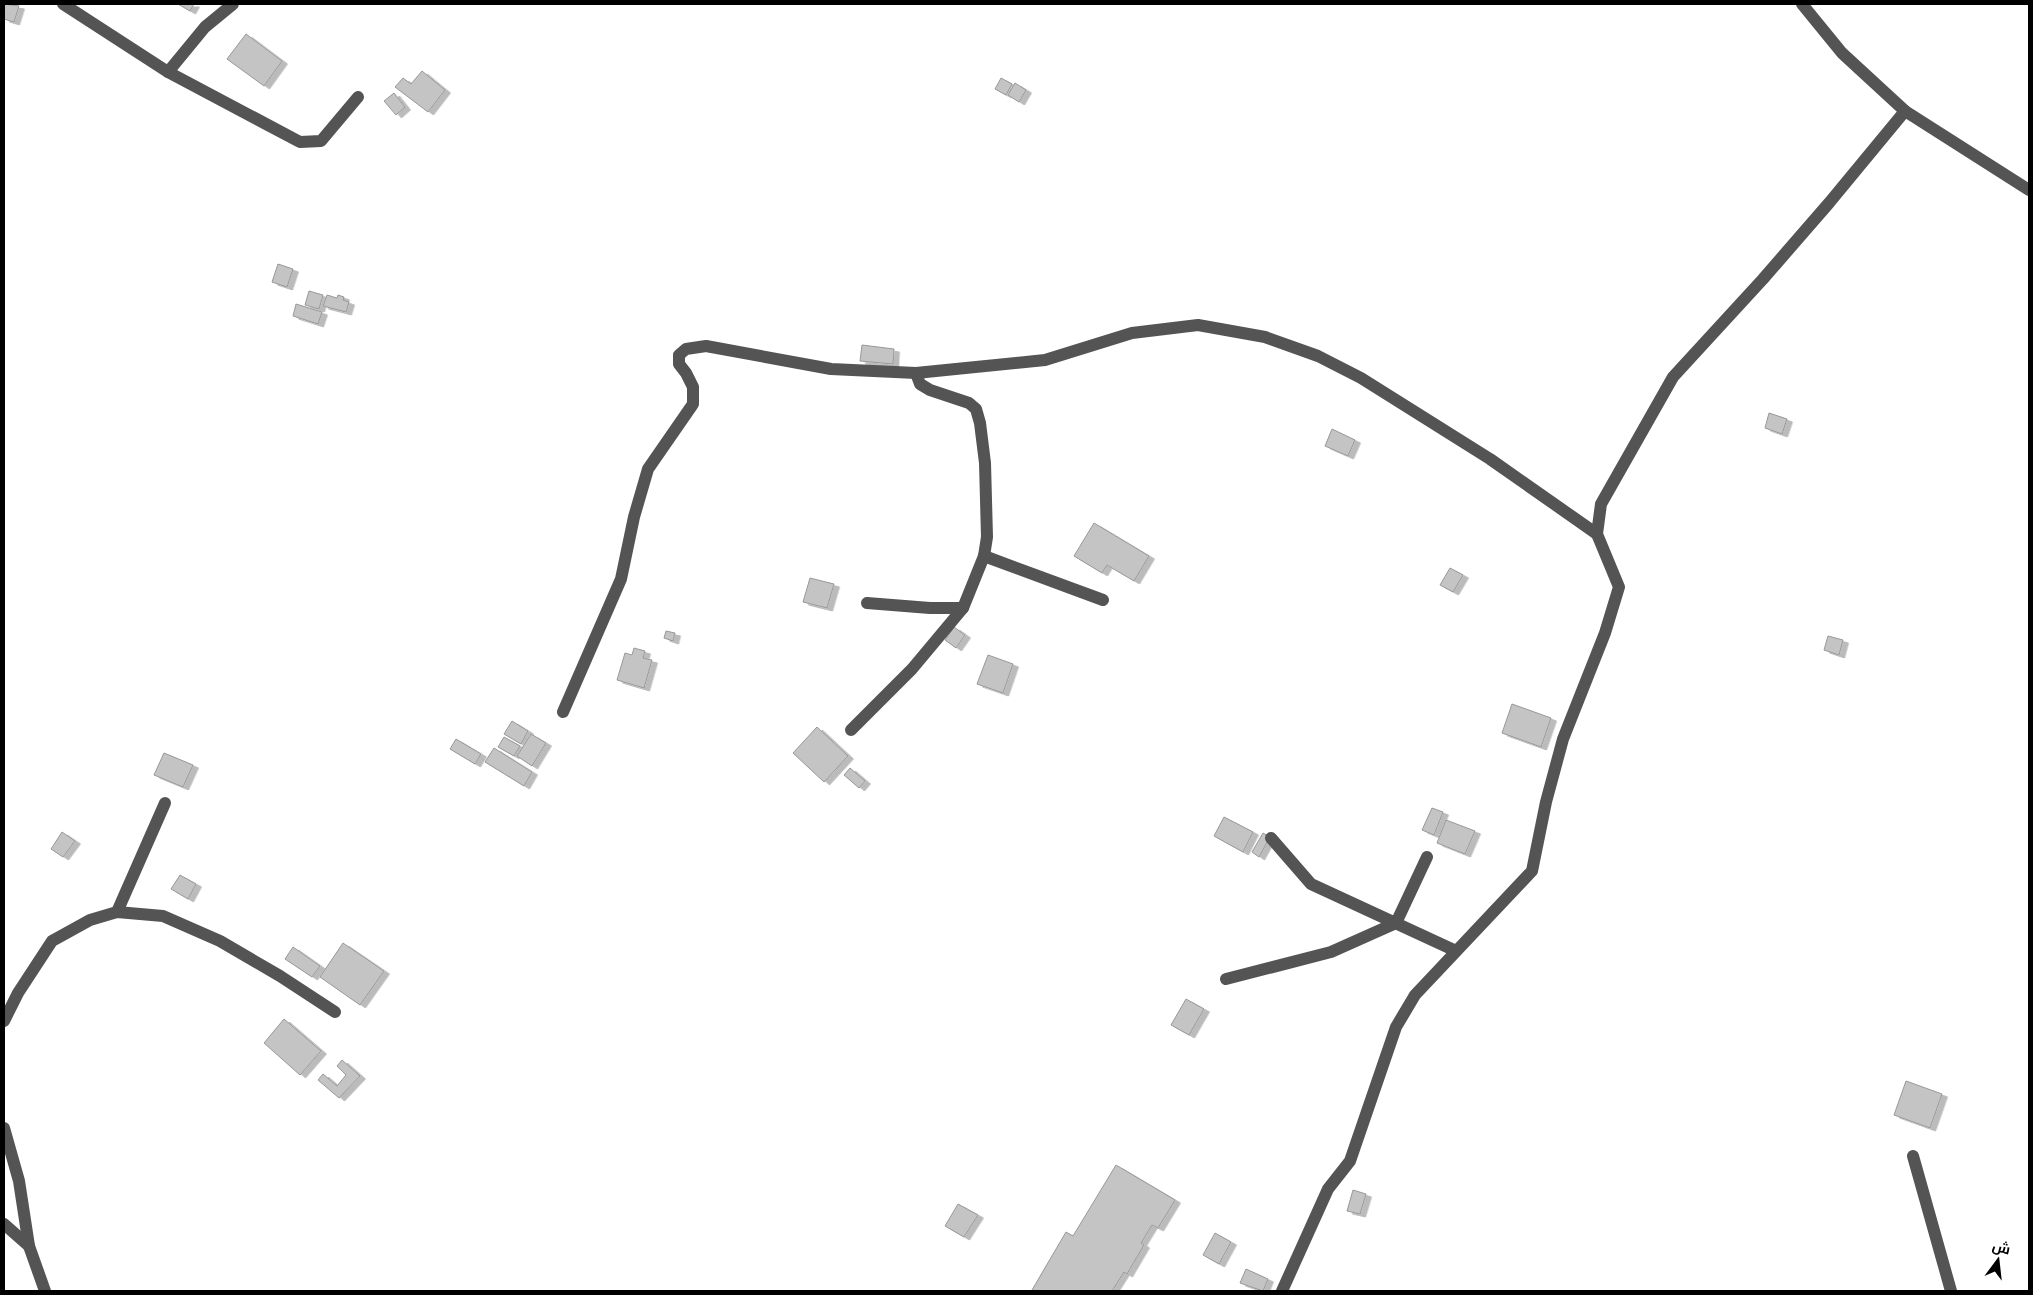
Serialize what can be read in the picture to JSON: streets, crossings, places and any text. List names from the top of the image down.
{
  "north": "top"
}
